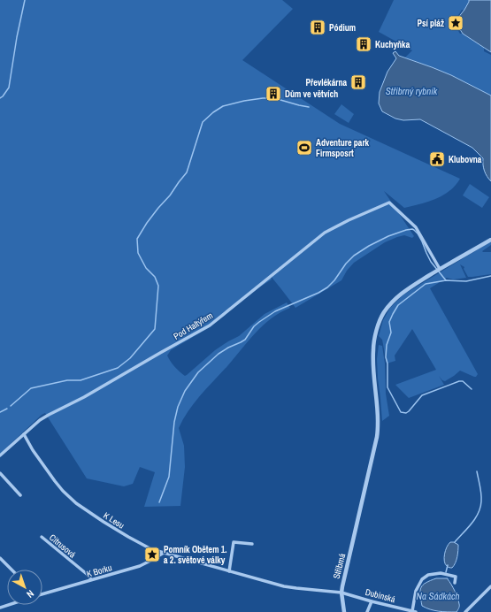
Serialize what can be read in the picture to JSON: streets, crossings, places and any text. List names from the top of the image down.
{
  "streets": {
    "street": [
      "Pod Haltýřem",
      "K Lesu",
      "Citrusová",
      "Stříbrná",
      "K Borku",
      "Dubinská"
    ]
  },
  "crossings": [
    ["Pod Haltýřem", "K Lesu"],
    ["Pod Haltýřem", "Stříbrná"],
    ["K Lesu", "Stříbrná"],
    ["K Lesu", "K Borku"],
    ["K Lesu", "Dubinská"],
    ["Citrusová", "K Borku"],
    ["Stříbrná", "Dubinská"]
  ],
  "water": ["Stříbrný rybník", "Na Sádkách"],
  "places": {
    "place": ["Psí pláž", "Pomník Obětem 1. a 2. světové války"],
    "building": [
      "Pódium",
      "Kuchyňka",
      "Převlékárna",
      "Dům ve větvích"
    ],
    "sports": ["Adventure park Firmsposrt"],
    "public building": ["Klubovna"]
  },
  "north": "bottom right"
}
